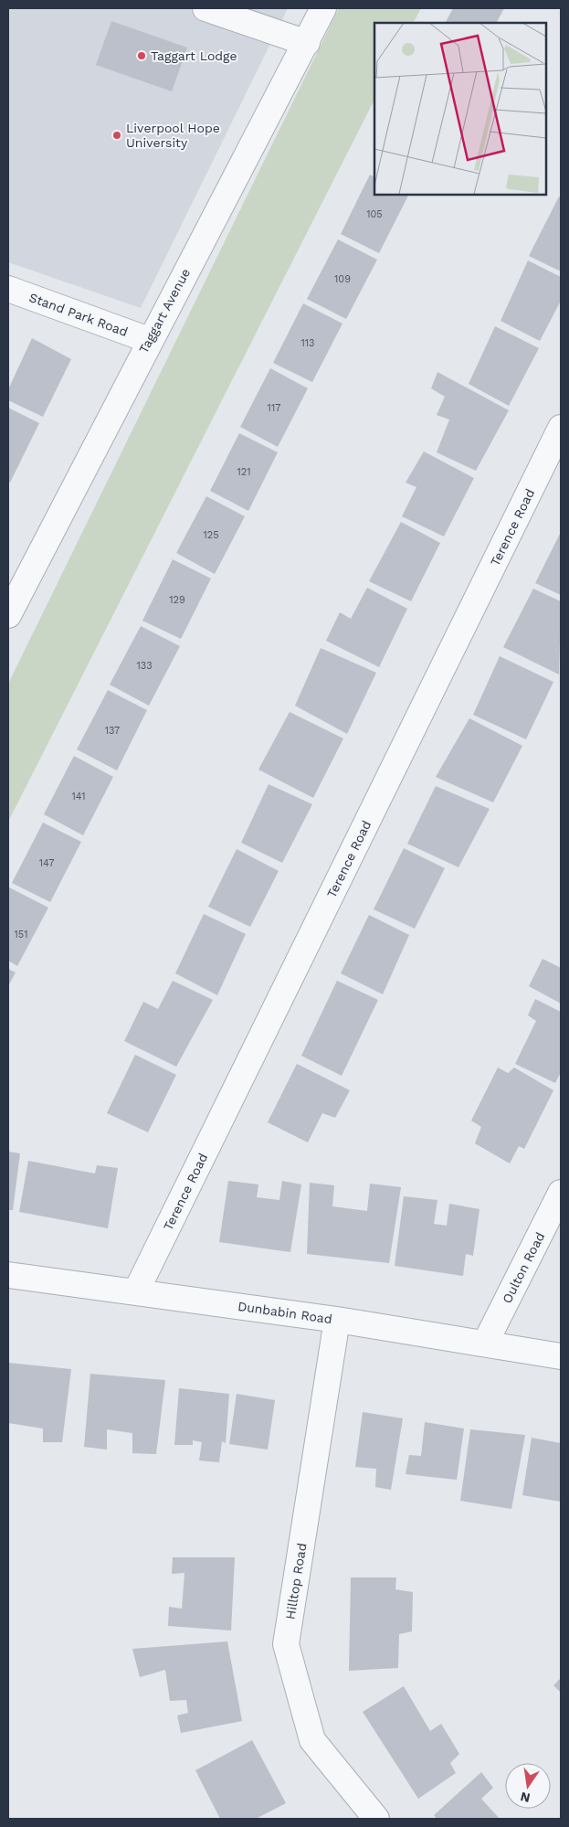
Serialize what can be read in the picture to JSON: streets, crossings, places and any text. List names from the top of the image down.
{
  "streets": {
    "street": [
      "Taggart Avenue",
      "Stand Park Road",
      "Terence Road",
      "Oulton Road",
      "Dunbabin Road",
      "Hilltop Road"
    ]
  },
  "crossings": [
    ["Taggart Avenue", "Stand Park Road"],
    ["Terence Road", "Dunbabin Road"],
    ["Oulton Road", "Dunbabin Road"],
    ["Dunbabin Road", "Hilltop Road"]
  ],
  "places": ["Taggart Lodge", "Liverpool Hope University"],
  "house_numbers": [
    "105",
    "109",
    "113",
    "117",
    "121",
    "125",
    "129",
    "133",
    "137",
    "141",
    "147",
    "151"
  ],
  "north": "bottom"
}
